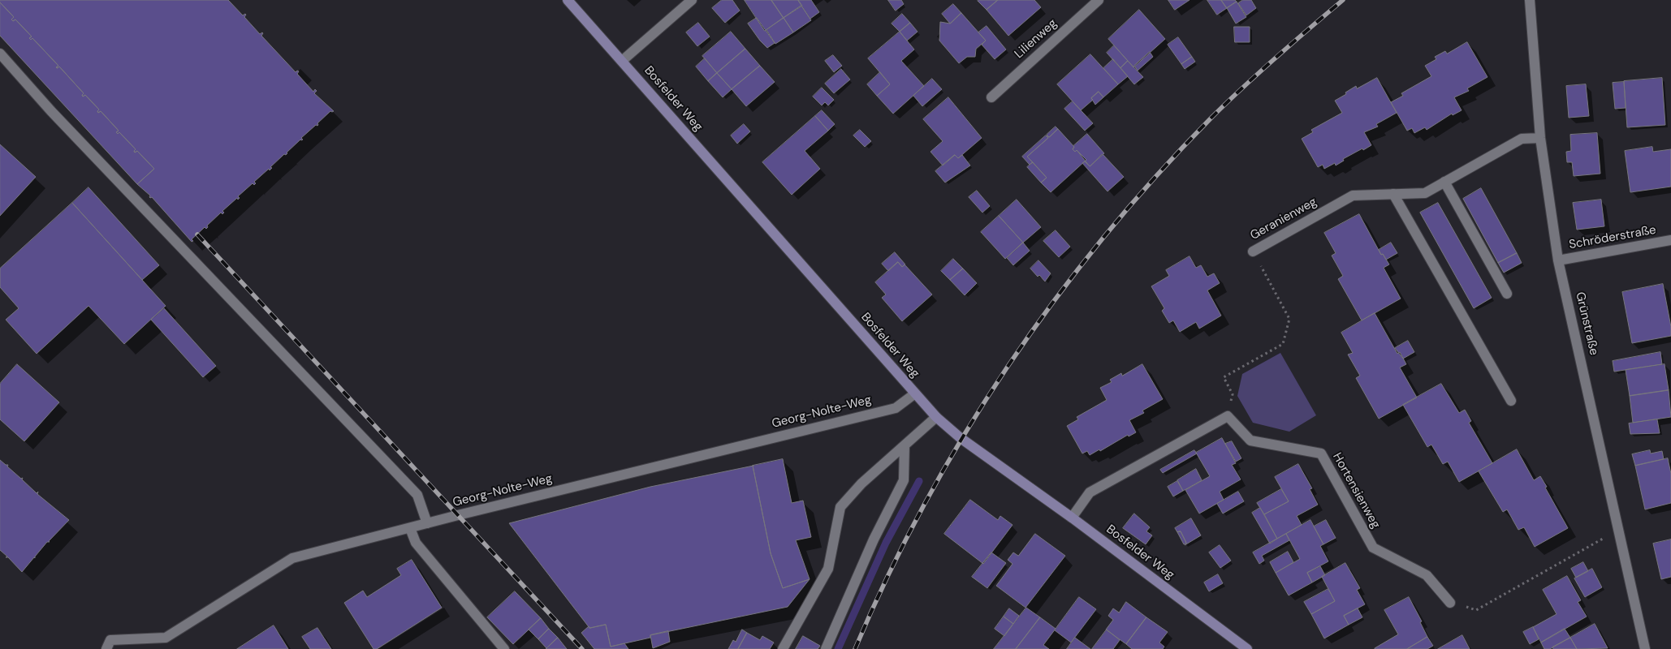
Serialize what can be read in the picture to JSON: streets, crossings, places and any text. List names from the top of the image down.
{
  "streets": {
    "street": [
      "Lilienweg",
      "Bosfelder Weg",
      "Geranienweg",
      "Schröderstraße",
      "Grünstraße",
      "Georg-Nolte-Weg",
      "Hortensienweg"
    ]
  },
  "crossings": [
    ["Bosfelder Weg", "Georg-Nolte-Weg"],
    ["Geranienweg", "Grünstraße"],
    ["Geranienweg", "Hortensienweg"],
    ["Schröderstraße", "Grünstraße"]
  ]
}
